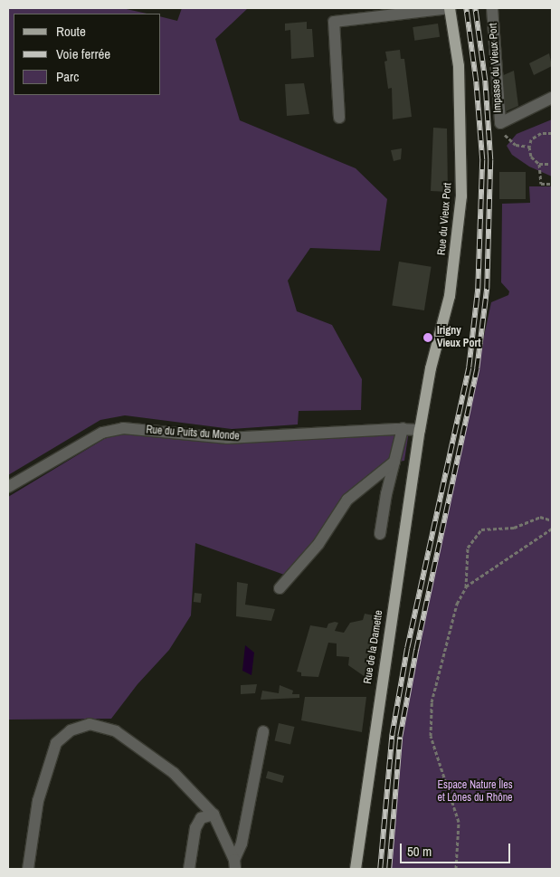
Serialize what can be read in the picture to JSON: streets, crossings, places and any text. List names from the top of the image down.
{
  "streets": {
    "main road": ["Rue du Vieux Port", "Rue de la Damette"],
    "street": ["Impasse du Vieux Port", "Rue du Puits du Monde"]
  },
  "crossings": [
    ["Rue du Vieux Port", "Rue du Puits du Monde"],
    ["Rue du Vieux Port", "Rue de la Damette"],
    ["Rue du Puits du Monde", "Rue de la Damette"]
  ],
  "parks": ["Espace Nature Îles et Lônes du Rhône"],
  "places": ["Irigny Vieux Port"],
  "legend": ["Route", "Voie ferrée", "Parc"],
  "scale_bar": "50 m"
}
